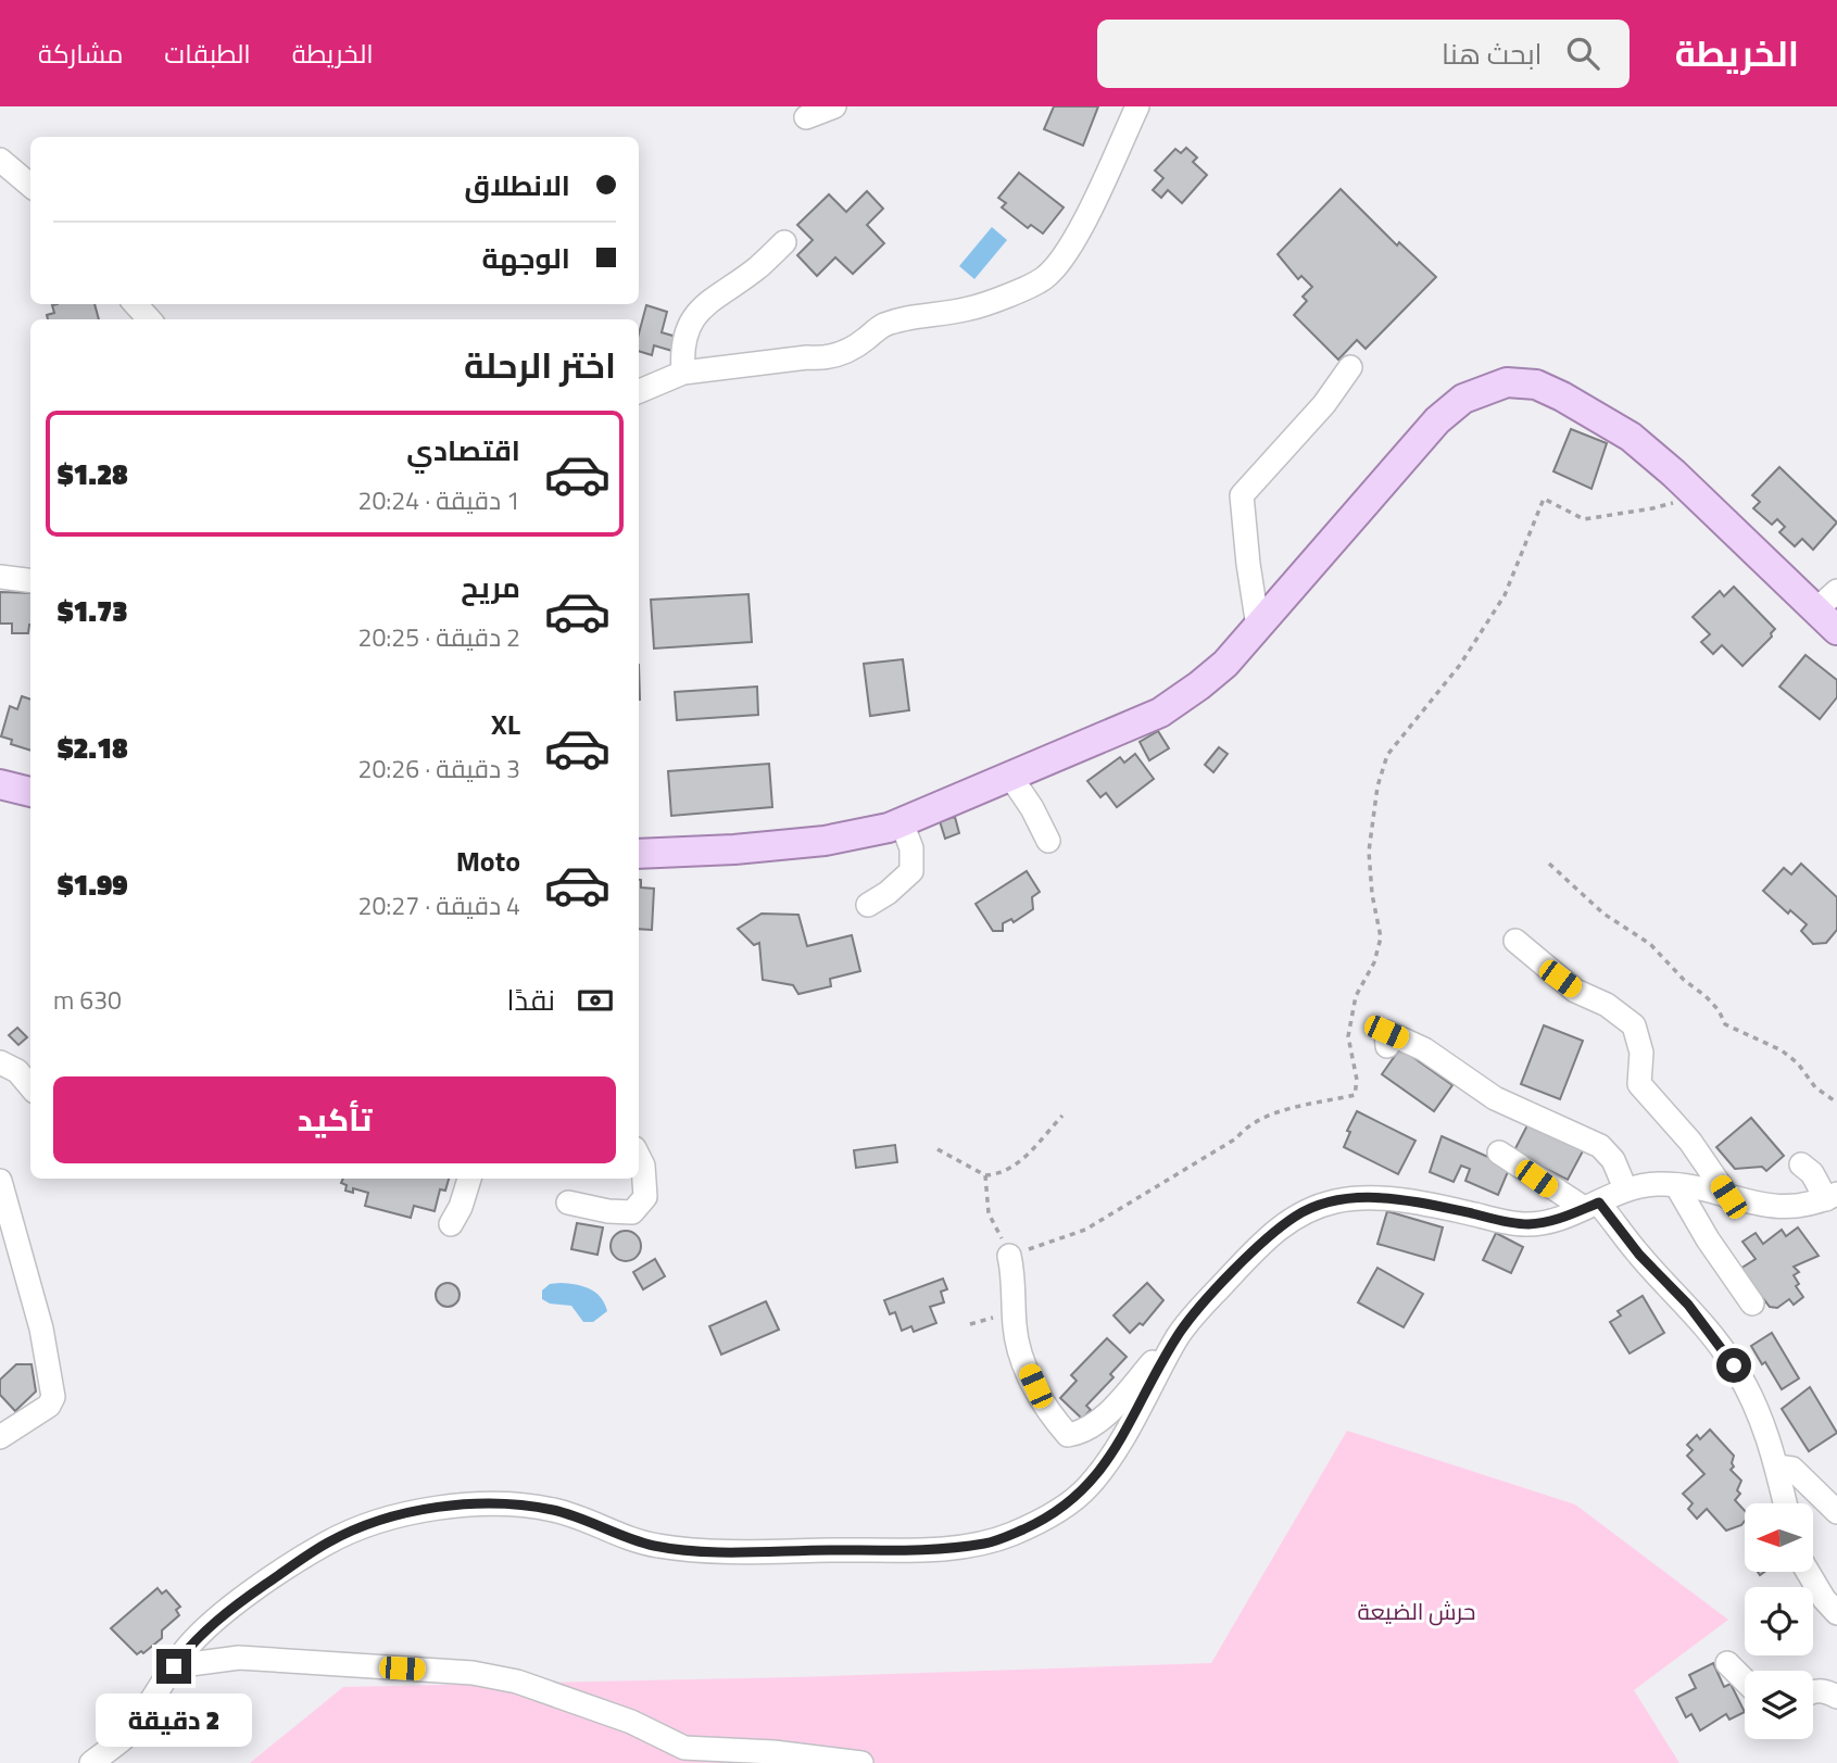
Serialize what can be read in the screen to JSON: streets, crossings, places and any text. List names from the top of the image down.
{
  "parks": ["حرش الضيعة"],
  "north": "left",
  "page": {
    "header": "الخريطة",
    "search": "ابحث هنا",
    "nav": ["الخريطة", "الطبقات", "مشاركة"],
    "banner": ["الانطلاق", "الوجهة"],
    "heading": "اختر الرحلة",
    "list": [
      {
        "name": "اقتصادي",
        "note": "1 دقيقة · 20:24",
        "value": "$1.28"
      },
      {
        "name": "مريح",
        "note": "2 دقيقة · 20:25",
        "value": "$1.73"
      },
      {
        "name": "XL",
        "note": "3 دقيقة · 20:26",
        "value": "$2.18"
      },
      {
        "name": "Moto",
        "note": "4 دقيقة · 20:27",
        "value": "$1.99"
      }
    ],
    "pay": ["نقدًا", "630 m"],
    "buttons": "تأكيد",
    "bubble": "2 دقيقة"
  }
}
